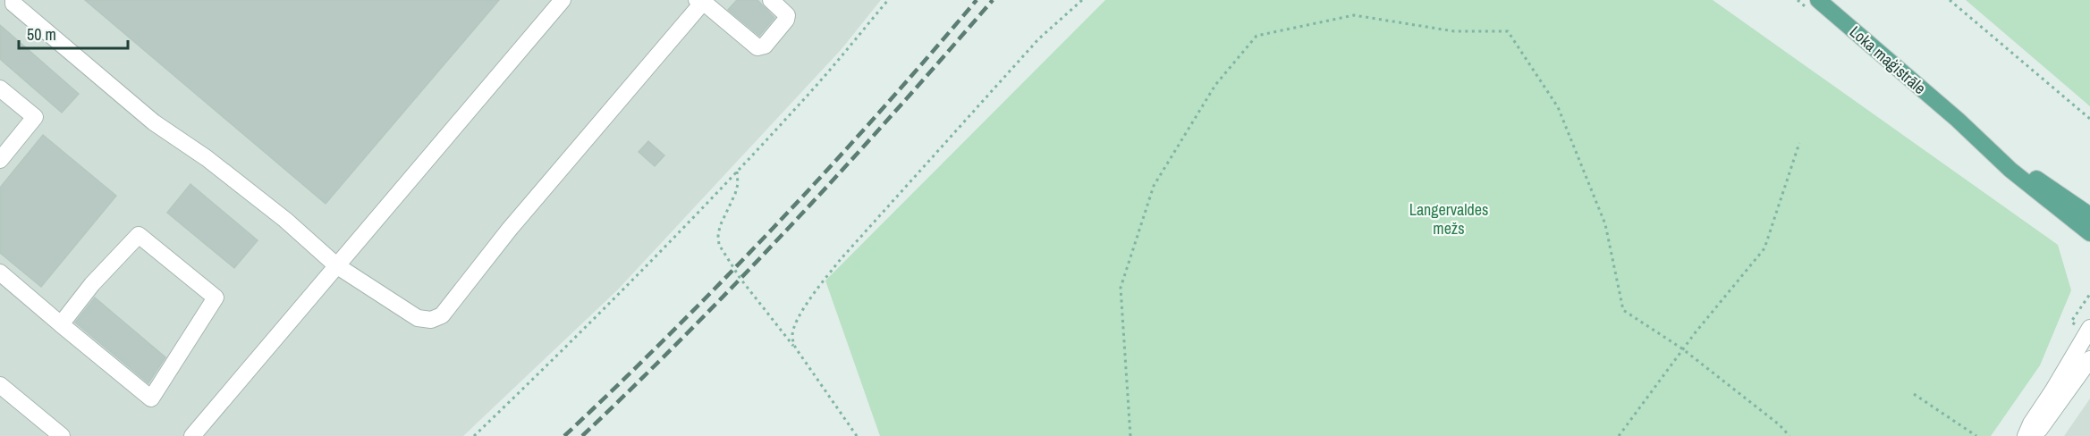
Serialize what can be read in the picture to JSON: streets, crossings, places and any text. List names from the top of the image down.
{
  "streets": {
    "main road": ["Loka maģistrāle"]
  },
  "parks": ["Langervaldes mežs"],
  "scale_bar": "50 m"
}
